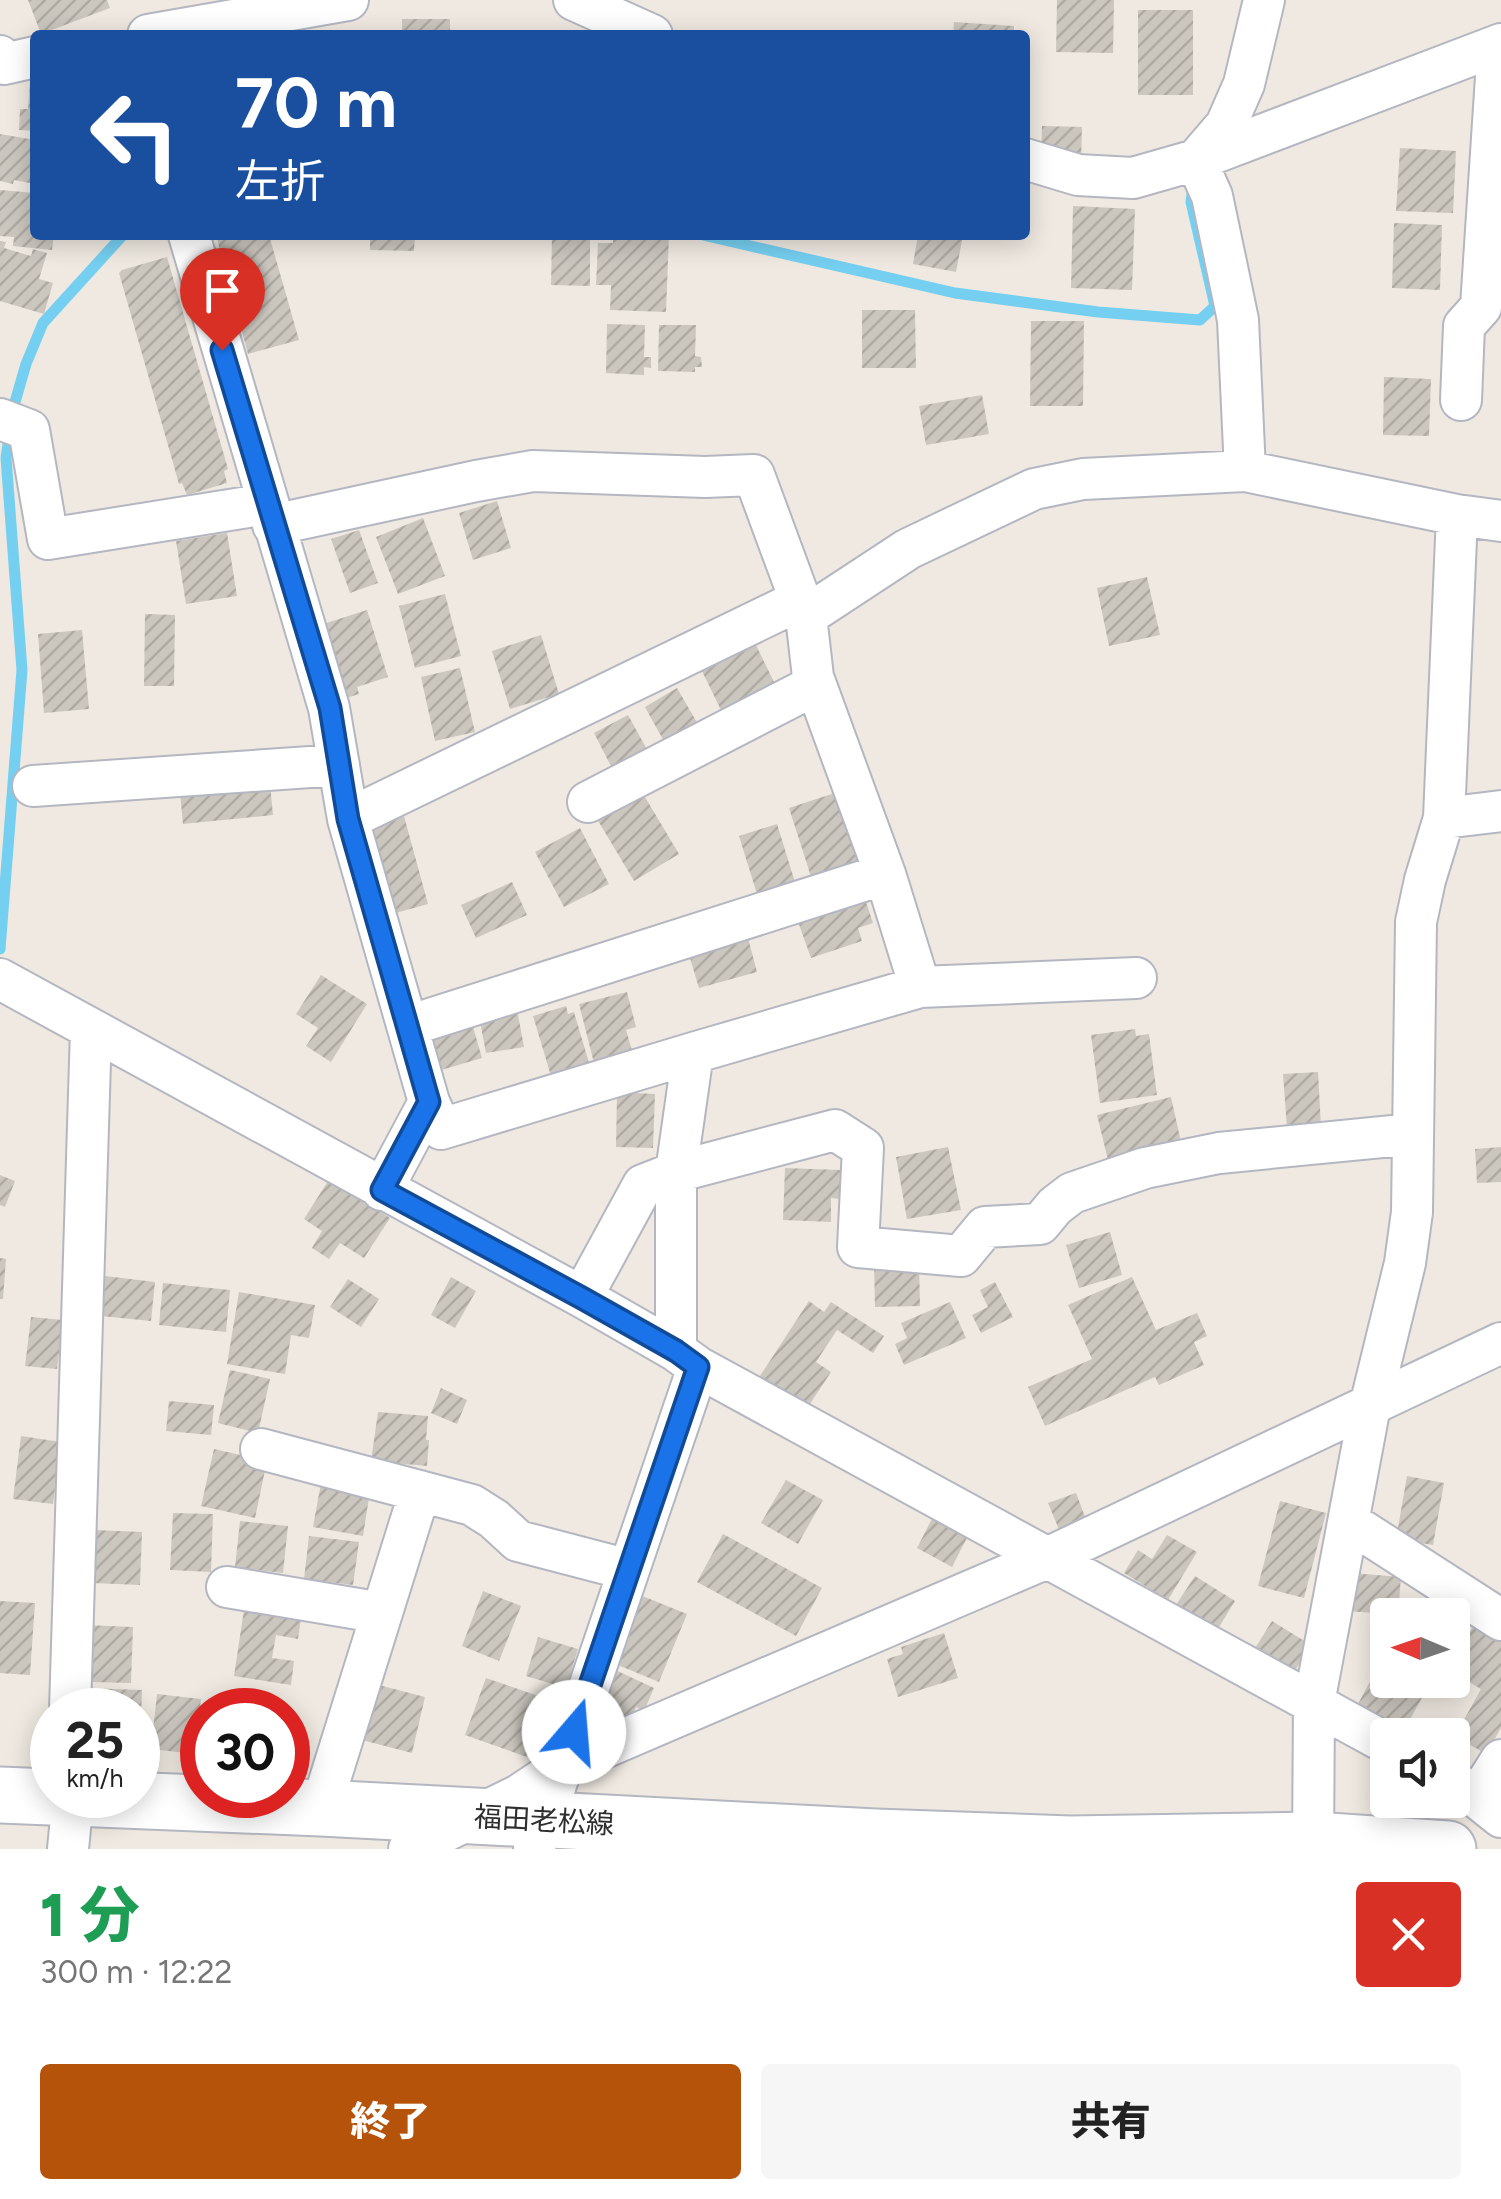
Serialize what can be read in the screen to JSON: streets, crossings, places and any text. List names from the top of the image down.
{
  "streets": {
    "main road": ["福田老松線"]
  },
  "north": "left",
  "page": {
    "turn": ["70 m", "左折"],
    "speed": "25 km/h",
    "limit": "30",
    "heading": ["1 分", "300 m · 12:22"],
    "buttons": ["終了", "共有"]
  }
}
